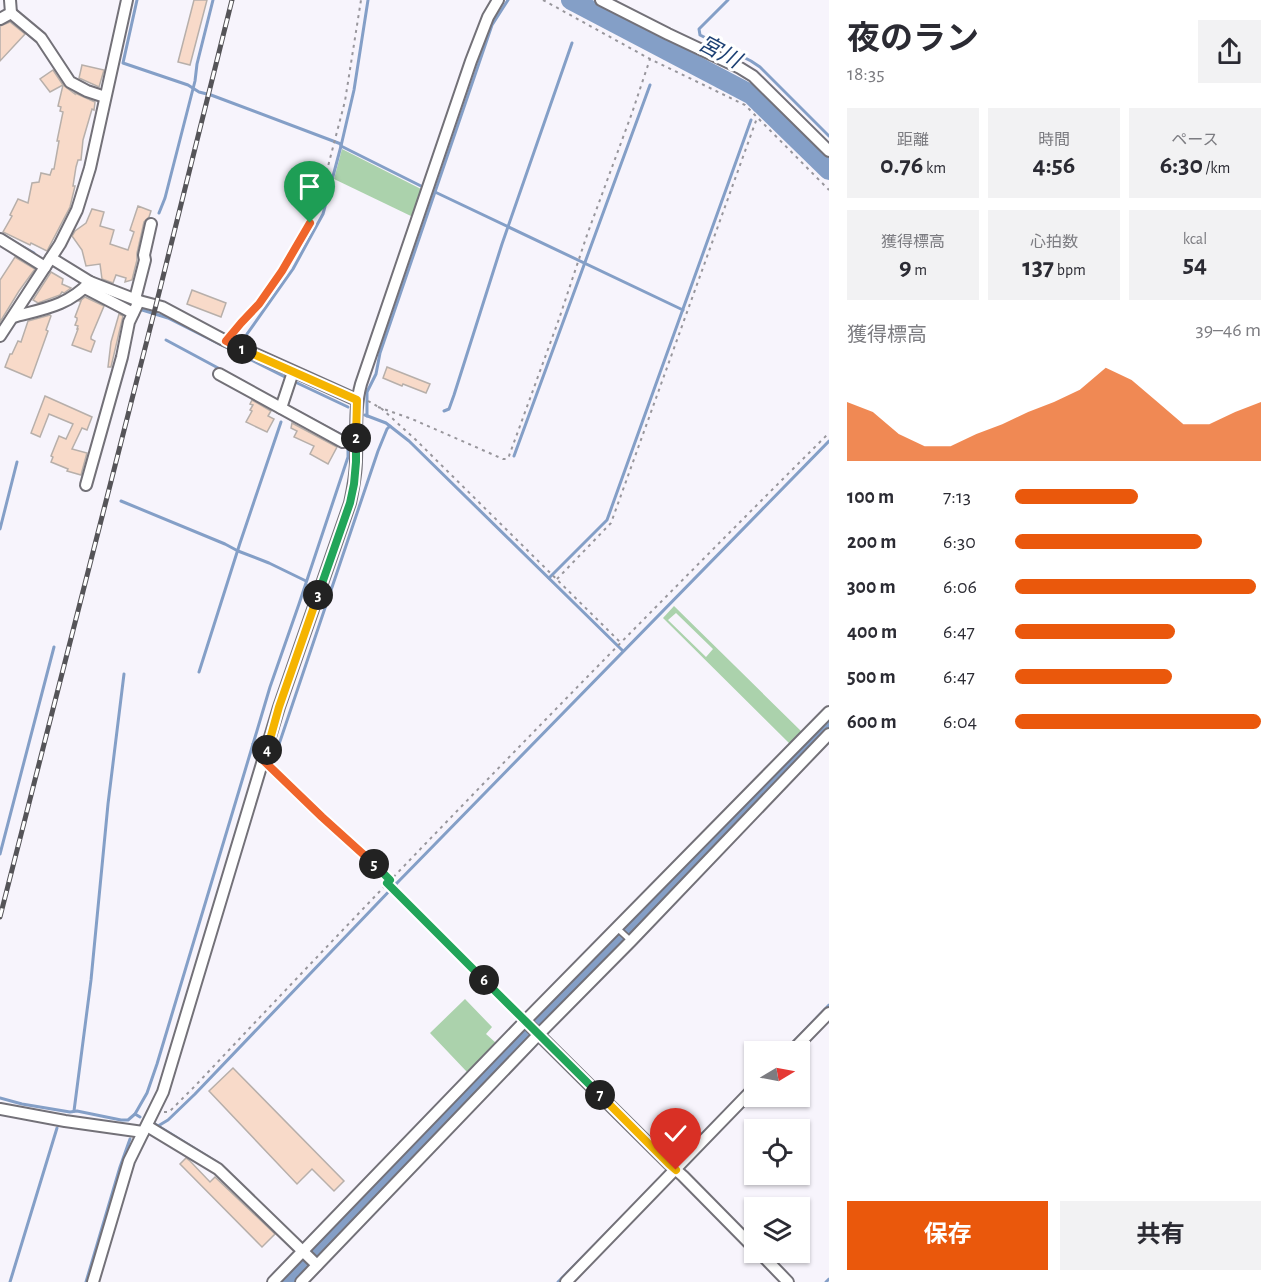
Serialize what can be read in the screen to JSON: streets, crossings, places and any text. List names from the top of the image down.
{
  "water": ["宮川"],
  "north": "right",
  "page": {
    "heading": ["夜のラン", "18:35"],
    "stats": [
      ["距離", "0.76 km"],
      ["時間", "4:56"],
      ["ペース", "6:30 /km"],
      ["獲得標高", "9 m"],
      ["心拍数", "137 bpm"],
      ["kcal", "54"]
    ],
    "chart": ["獲得標高", "39–46 m"],
    "pins": [
      "1",
      "2",
      "3",
      "4",
      "5",
      "6",
      "7"
    ],
    "list": [
      {
        "name": "100 m",
        "note": "7:13"
      },
      {
        "name": "200 m",
        "note": "6:30"
      },
      {
        "name": "300 m",
        "note": "6:06"
      },
      {
        "name": "400 m",
        "note": "6:47"
      },
      {
        "name": "500 m",
        "note": "6:47"
      },
      {
        "name": "600 m",
        "note": "6:04"
      }
    ],
    "buttons": ["保存", "共有"]
  }
}
